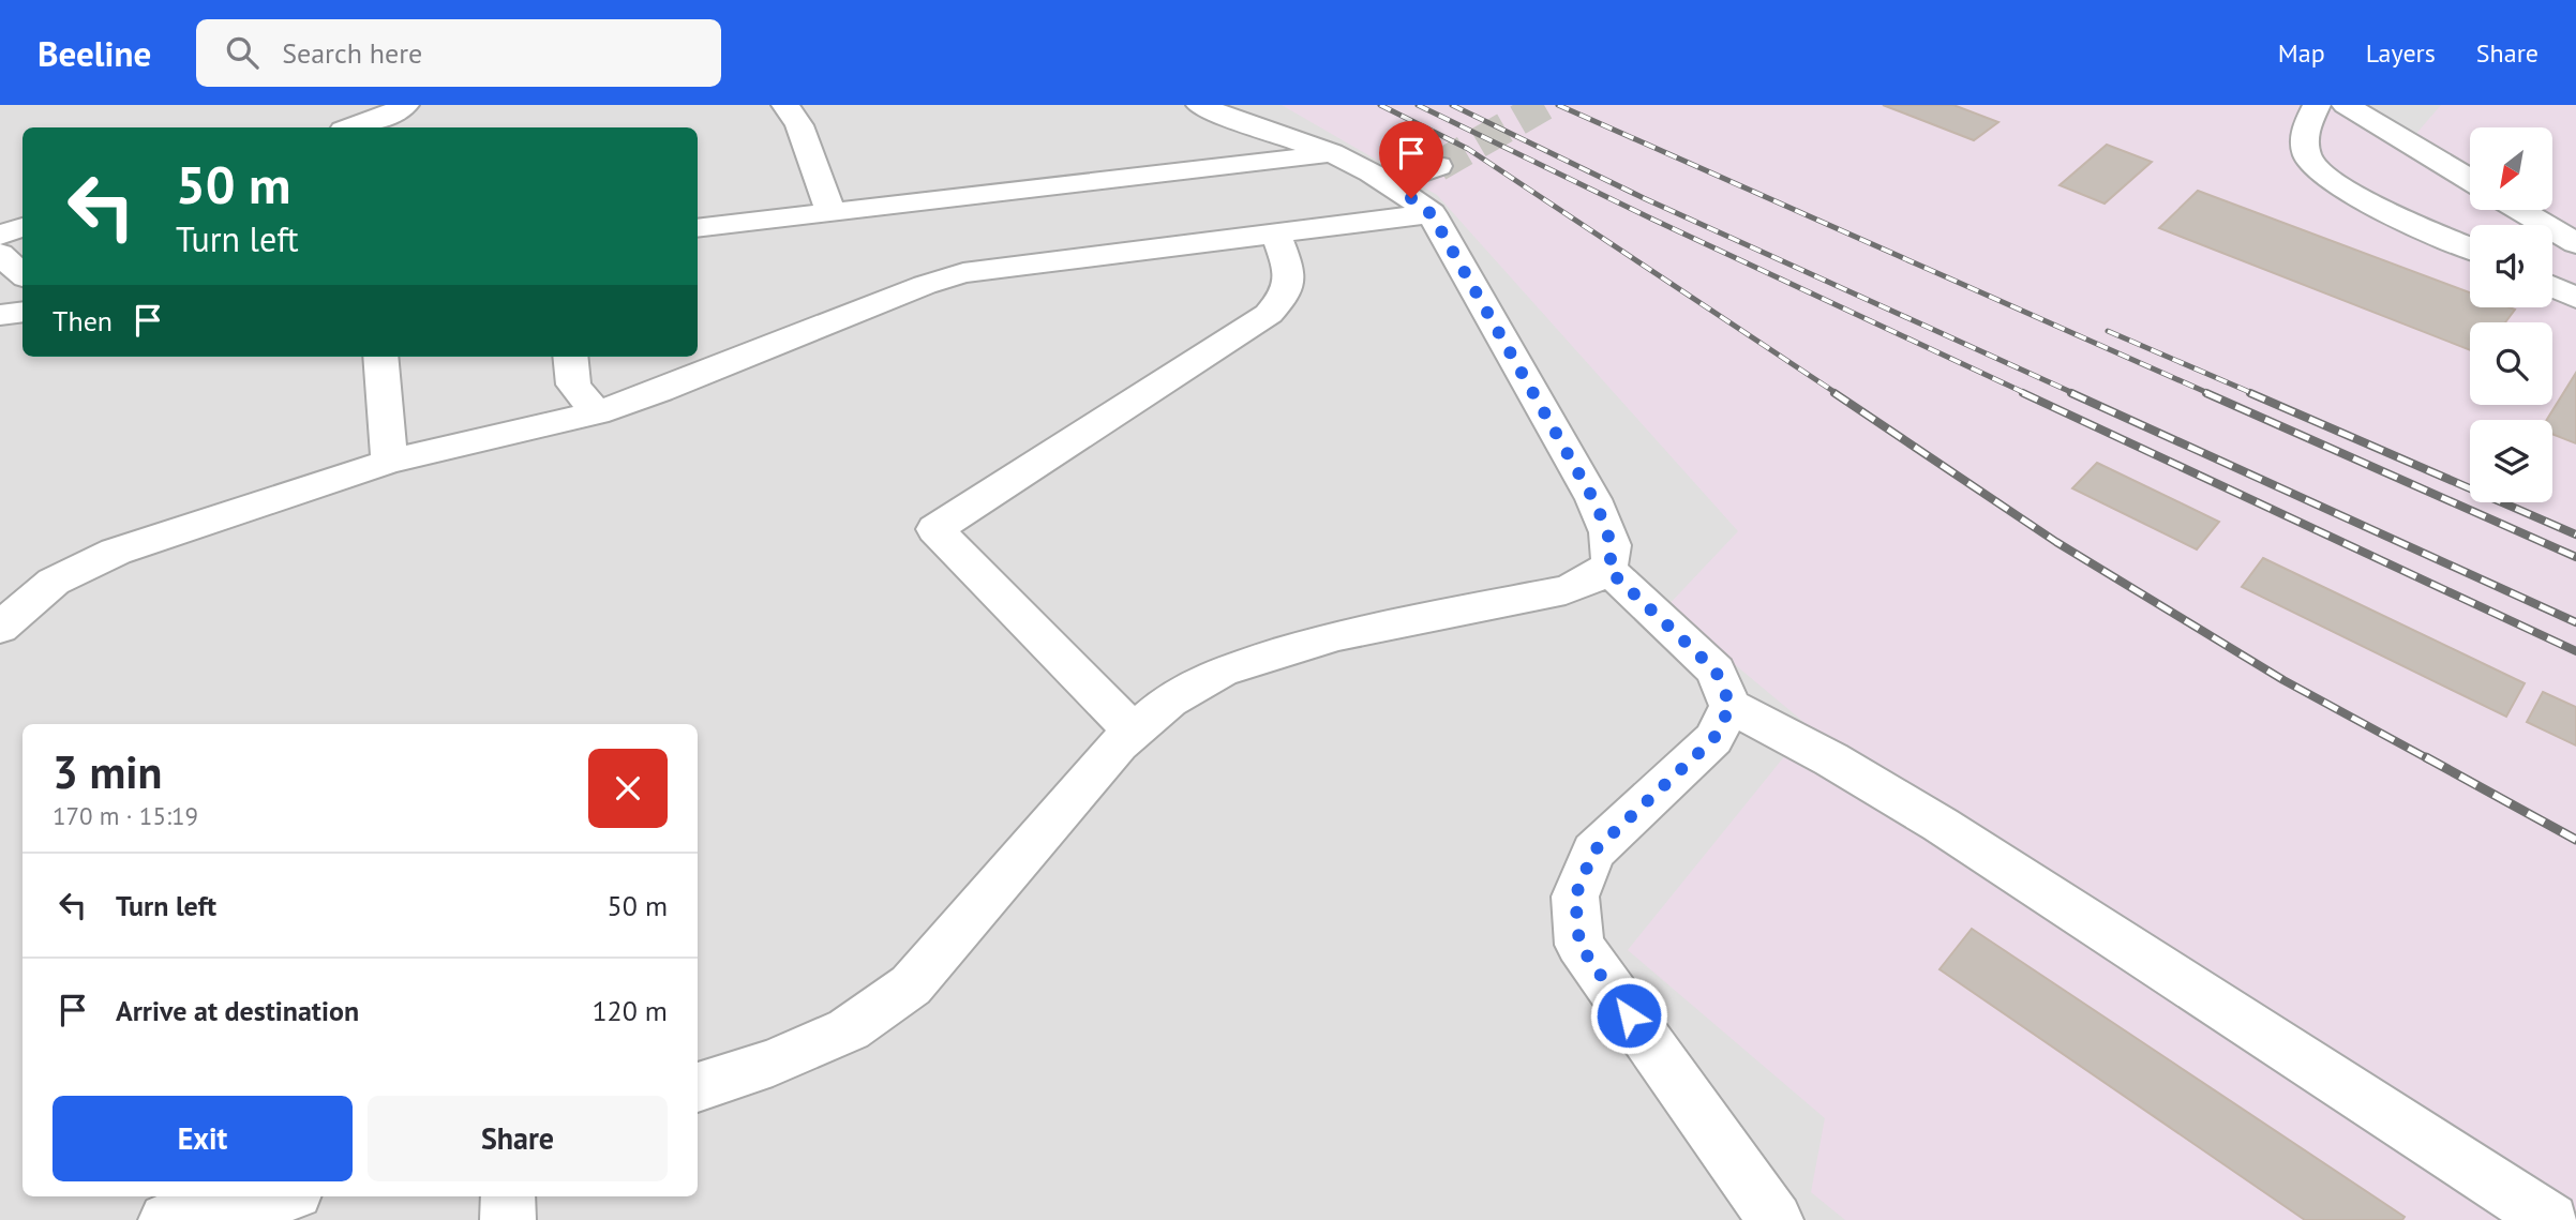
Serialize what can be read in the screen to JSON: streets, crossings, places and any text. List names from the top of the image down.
{
  "north": "bottom left",
  "page": {
    "header": "Beeline",
    "search": "Search here",
    "nav": ["Map", "Layers", "Share"],
    "turn": ["50 m", "Turn left"],
    "then": "Then",
    "heading": ["3 min", "170 m · 15:19"],
    "list": [
      {
        "name": "Turn left",
        "value": "50 m"
      },
      {
        "name": "Arrive at destination",
        "value": "120 m"
      }
    ],
    "buttons": ["Exit", "Share"]
  }
}
